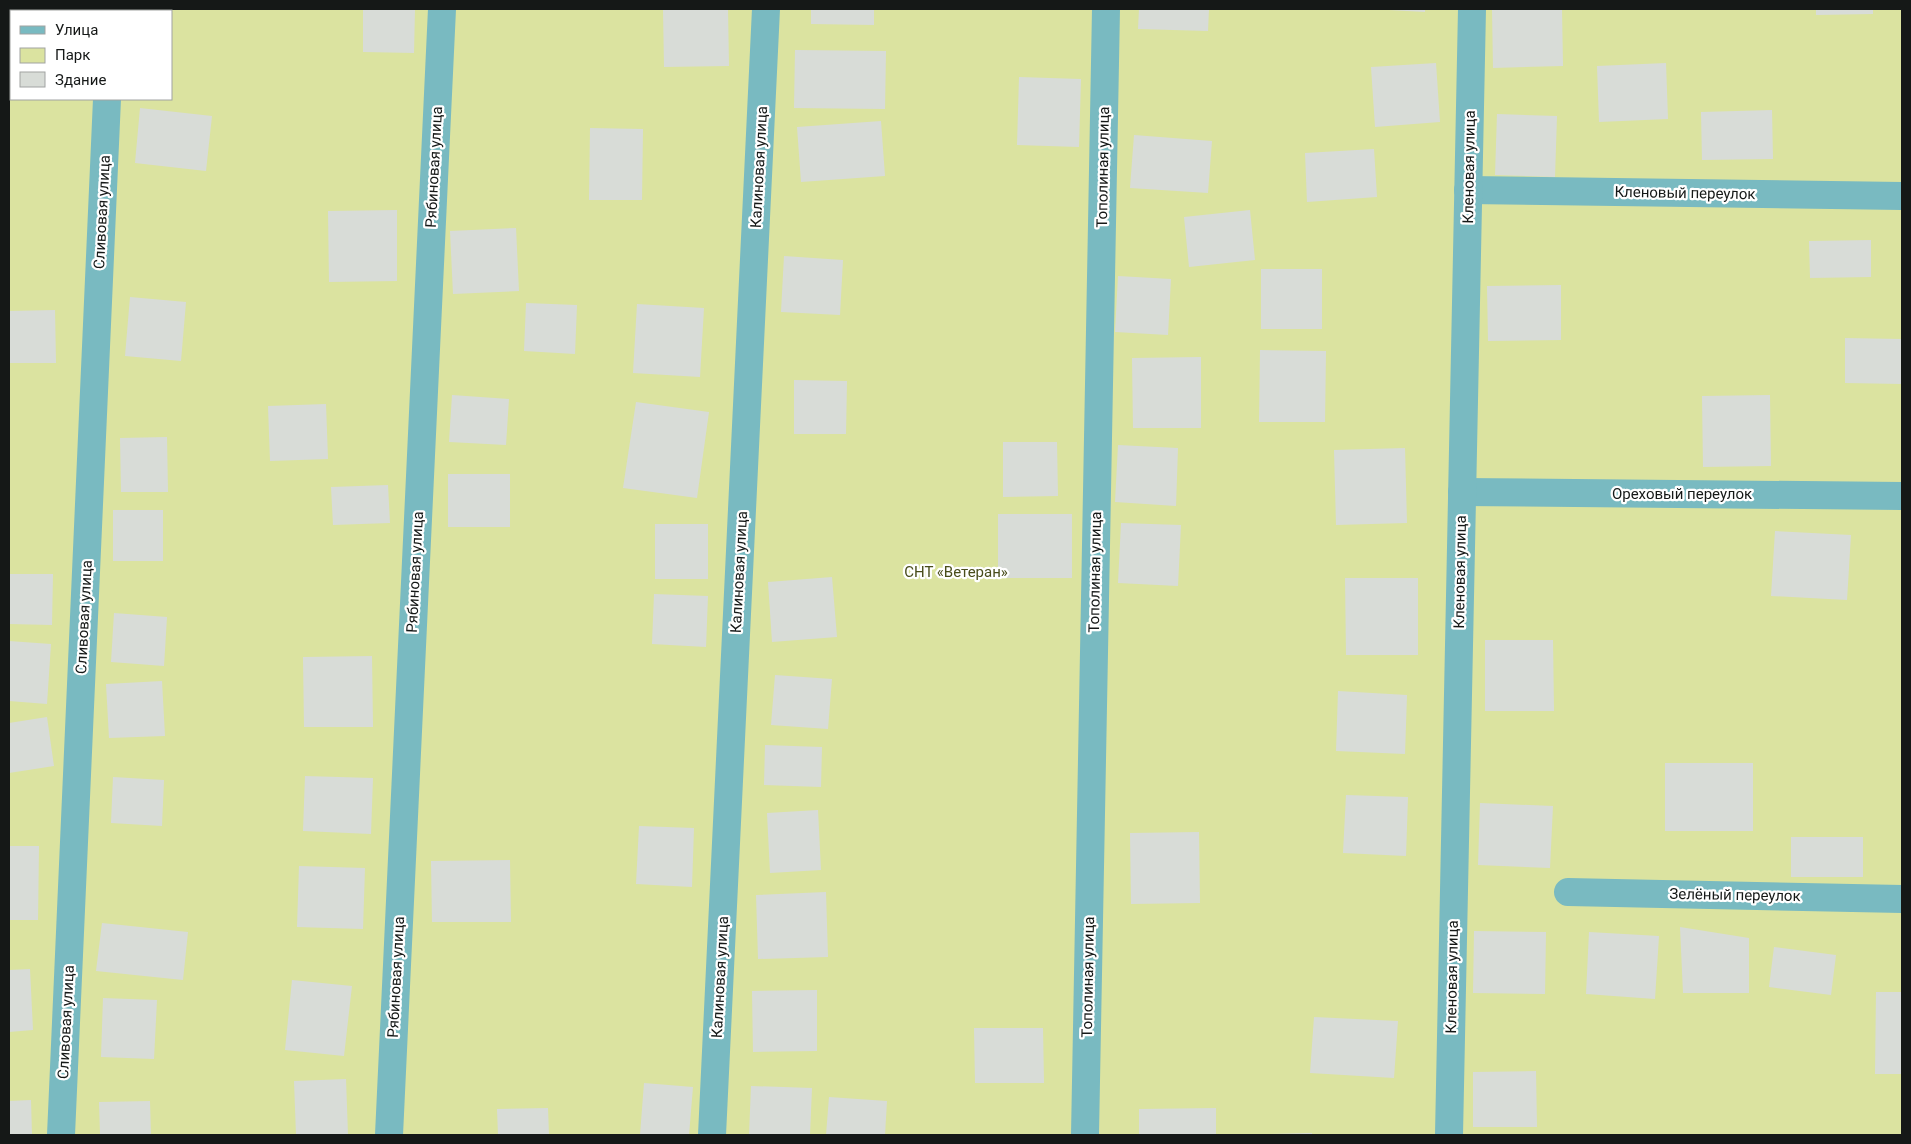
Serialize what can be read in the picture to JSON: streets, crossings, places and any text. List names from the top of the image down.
{
  "streets": {
    "street": [
      "Рябиновая улица",
      "Калиновая улица",
      "Тополиная улица",
      "Кленовая улица",
      "Кленовый переулок",
      "Сливовая улица",
      "Ореховый переулок",
      "Зелёный переулок"
    ]
  },
  "crossings": [
    ["Кленовая улица", "Кленовый переулок"],
    ["Кленовая улица", "Ореховый переулок"]
  ],
  "parks": ["СНТ «Ветеран»"],
  "legend": ["Улица", "Парк", "Здание"]
}
